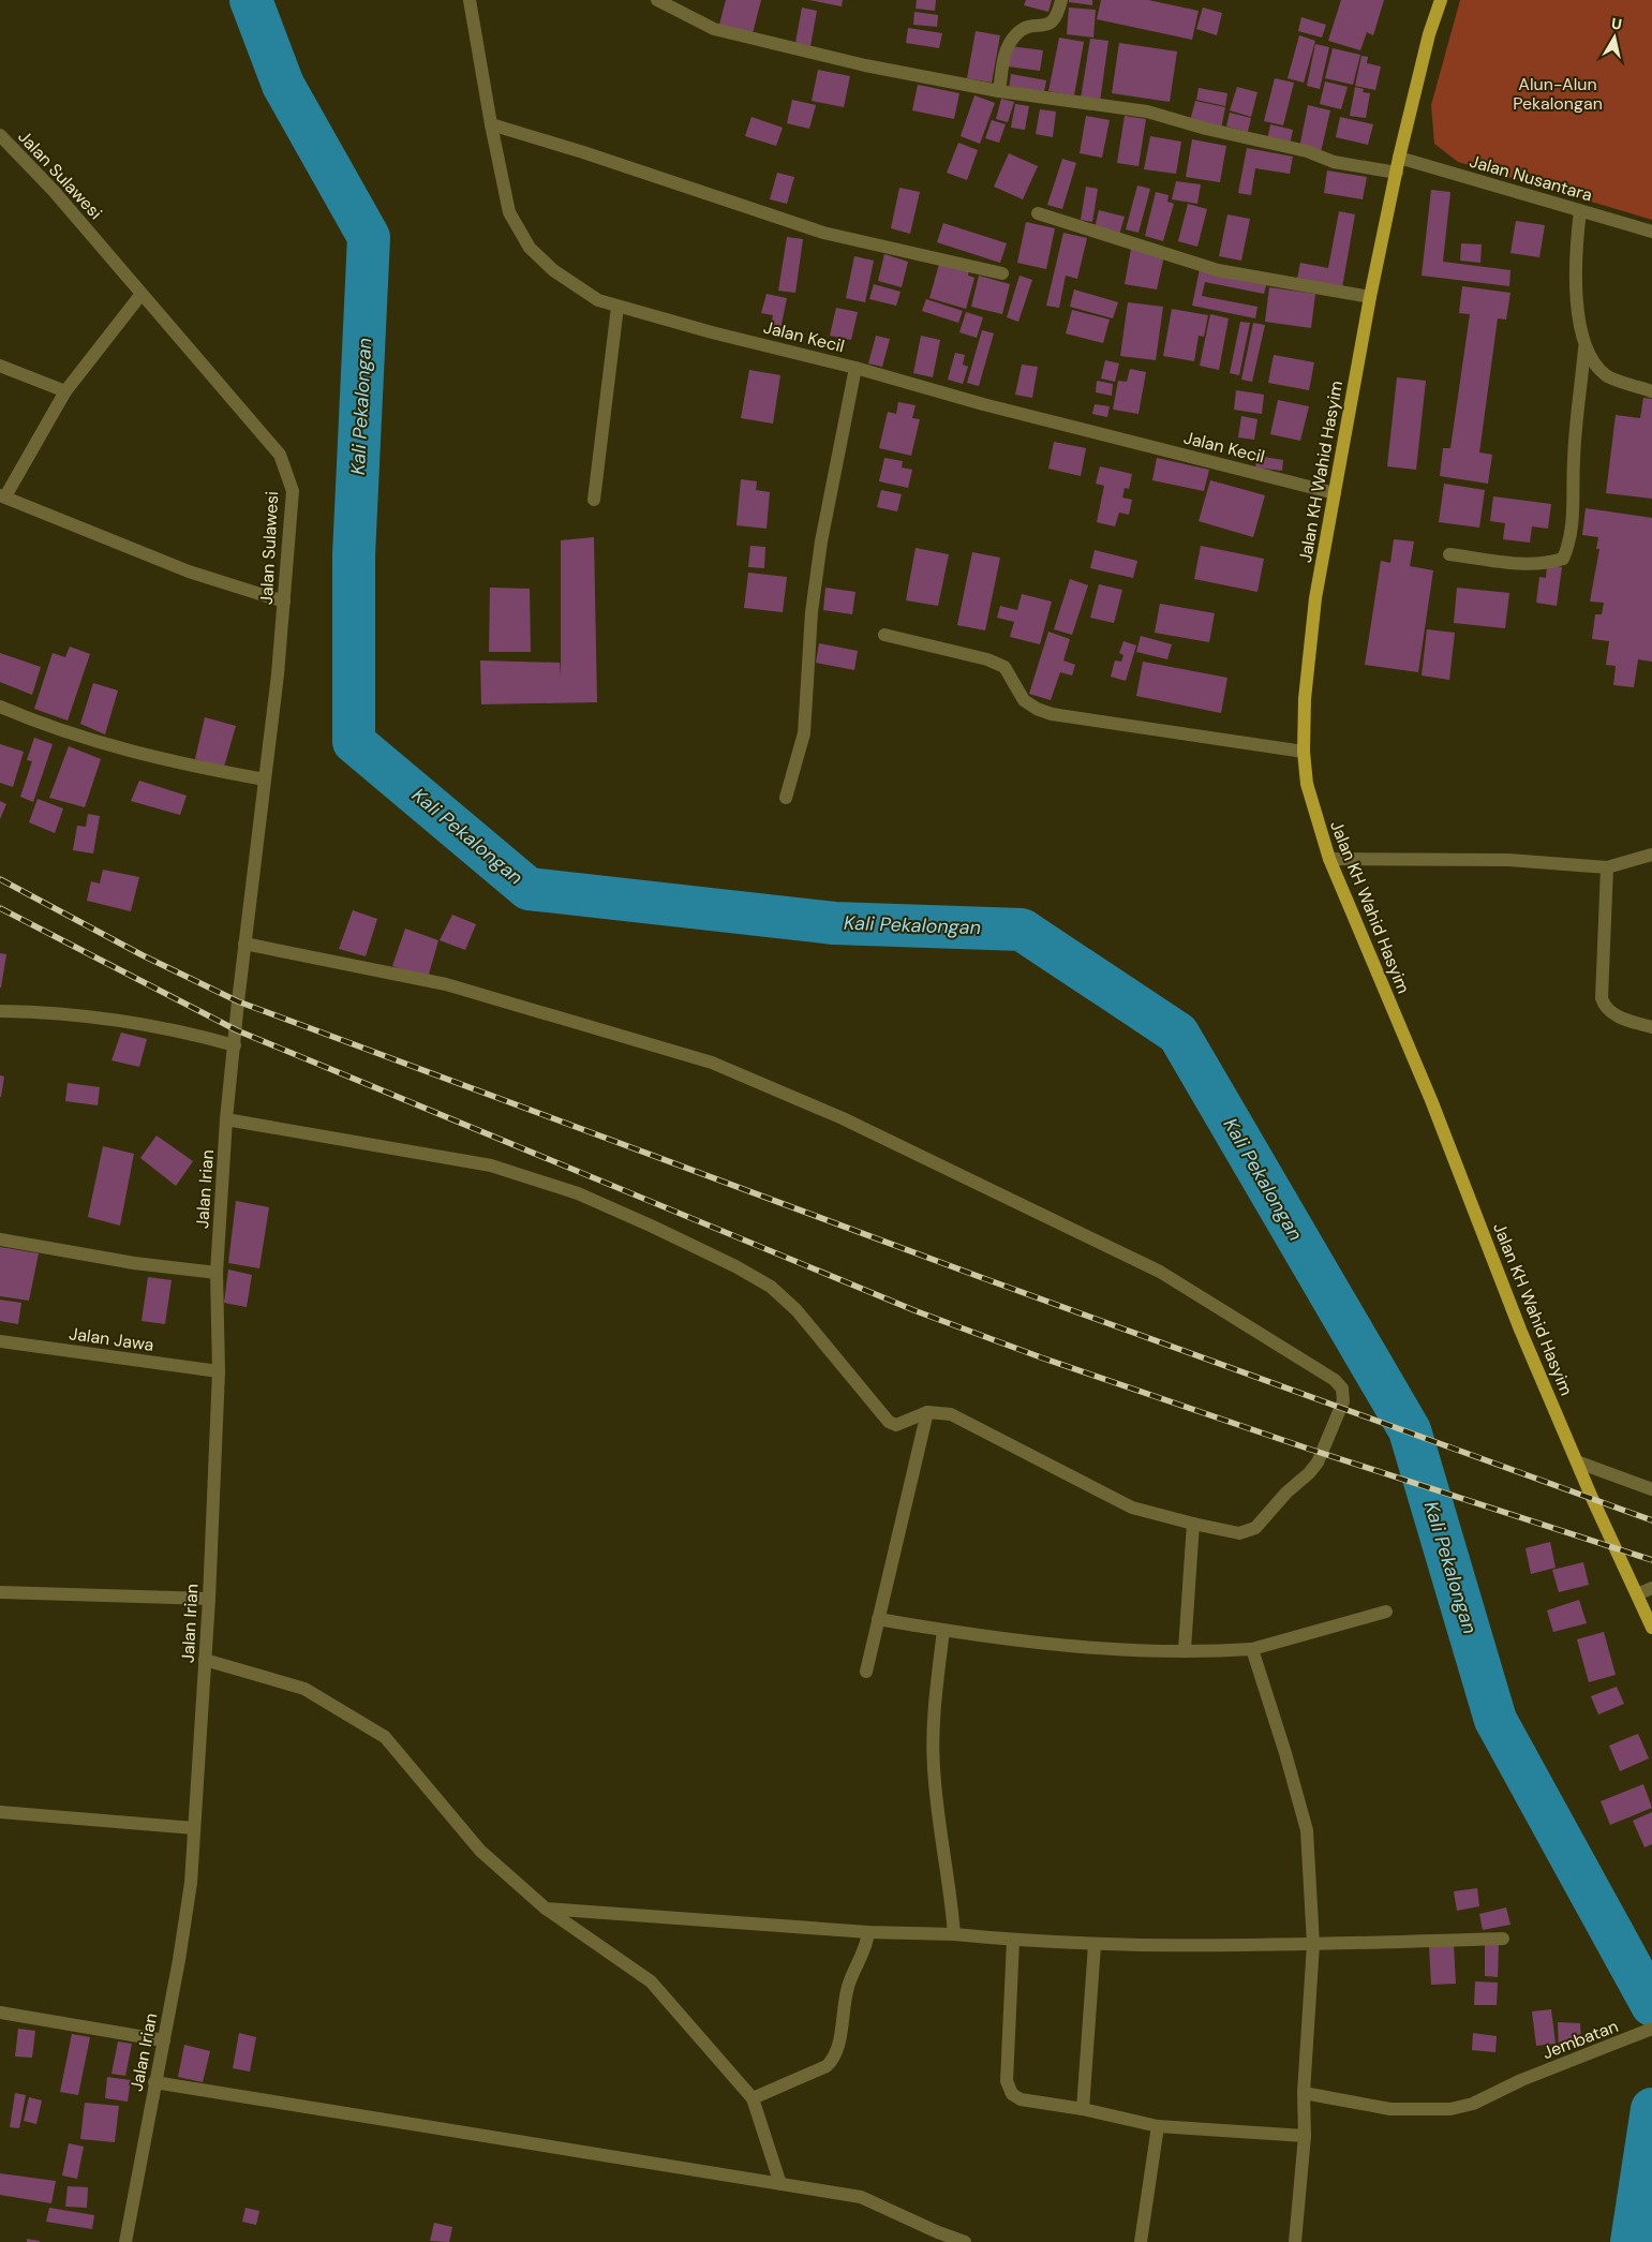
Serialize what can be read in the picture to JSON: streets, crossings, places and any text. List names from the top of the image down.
{
  "streets": {
    "main road": ["Jalan KH Wahid Hasyim"],
    "street": [
      "Jalan Sulawesi",
      "Jalan Nusantara",
      "Jalan Kecil",
      "Jalan Irian",
      "Jalan Jawa",
      "Jembatan"
    ]
  },
  "crossings": [
    ["Jalan Sulawesi", "Jalan Irian"],
    ["Jalan Nusantara", "Jalan KH Wahid Hasyim"],
    ["Jalan Kecil", "Jalan KH Wahid Hasyim"],
    ["Jalan Irian", "Jalan Jawa"]
  ],
  "water": ["Kali Pekalongan"],
  "parks": ["Alun-Alun Pekalongan"],
  "north": "top"
}
